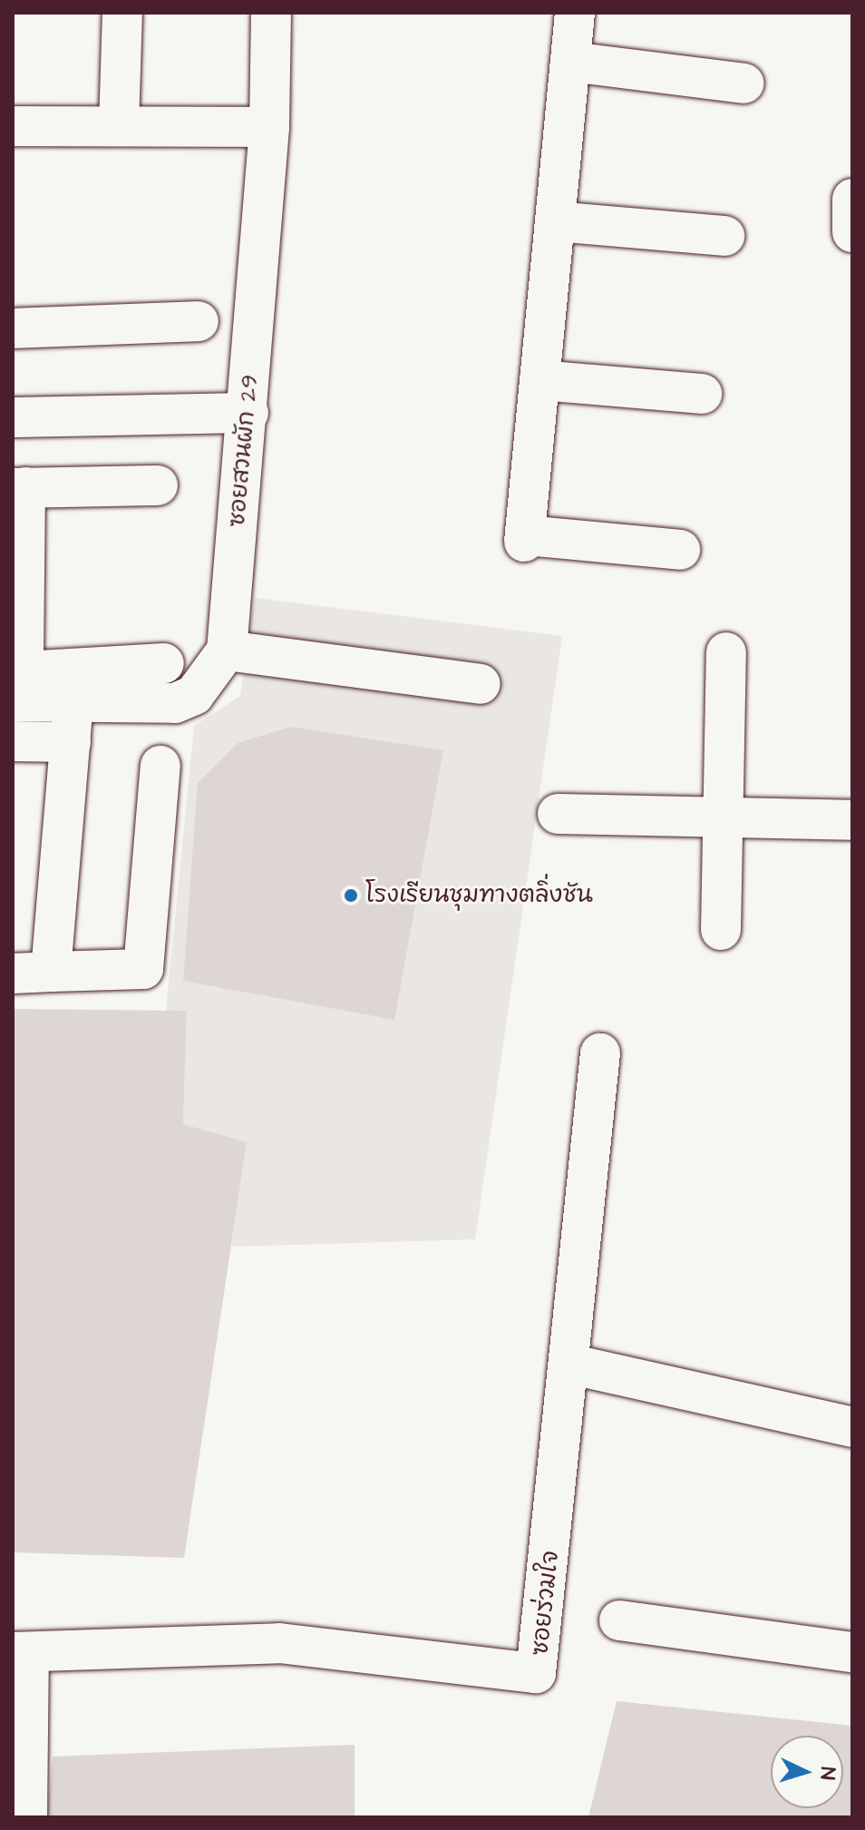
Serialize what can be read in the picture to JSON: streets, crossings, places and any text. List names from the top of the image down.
{
  "streets": {
    "street": ["ซอยสวนผัก 29", "ซอยร่วมใจ"]
  },
  "places": ["โรงเรียนชุมทางตลิ่งชัน"],
  "north": "right"
}
